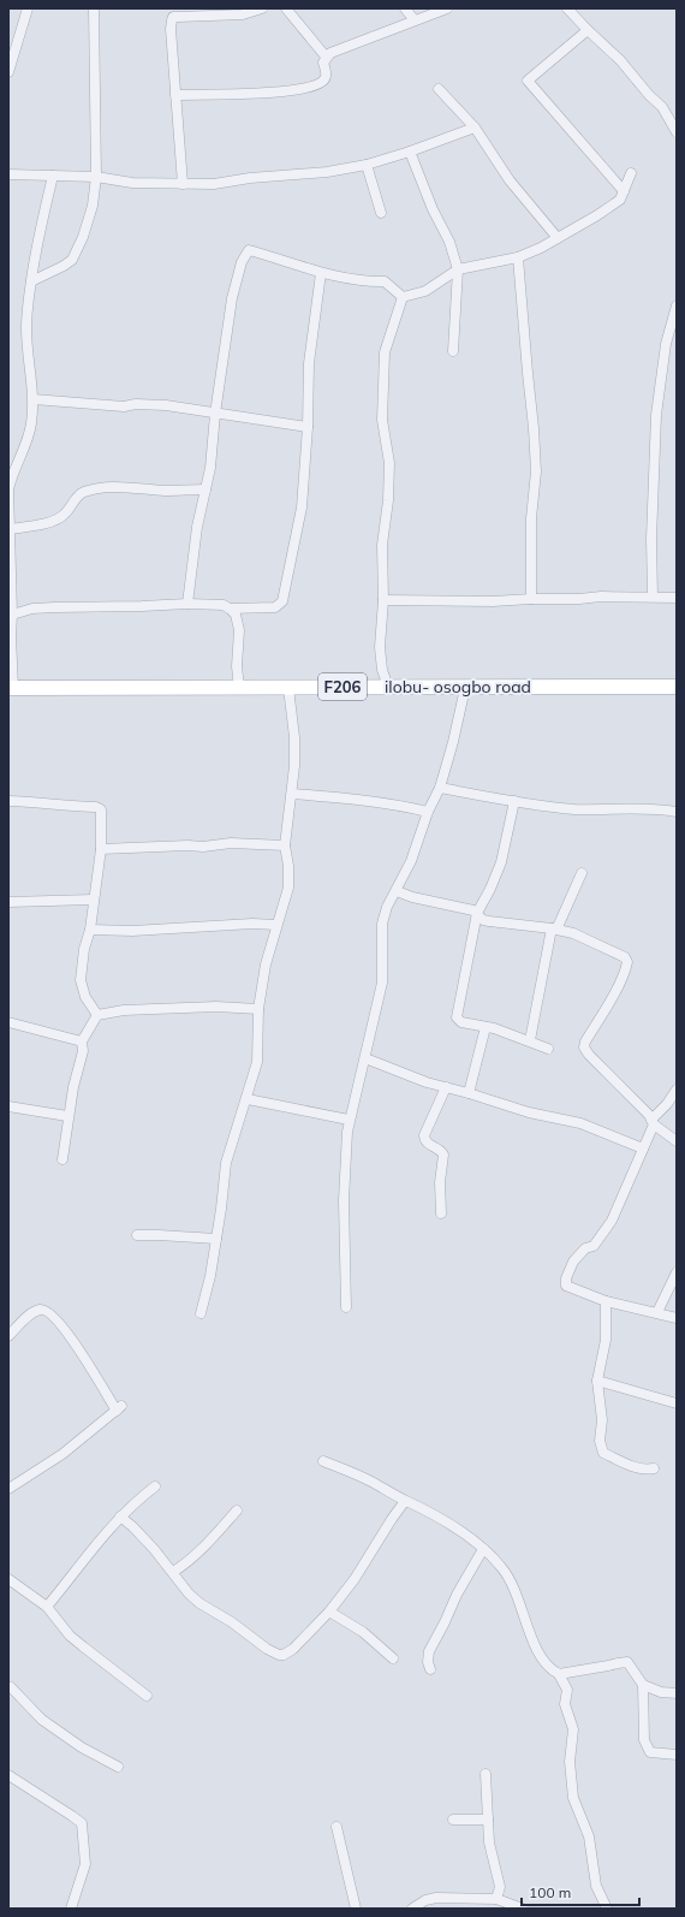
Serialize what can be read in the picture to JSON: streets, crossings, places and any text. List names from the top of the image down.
{
  "streets": {
    "main road": ["F206", "ilobu- osogbo road"]
  },
  "scale_bar": "100 m"
}
